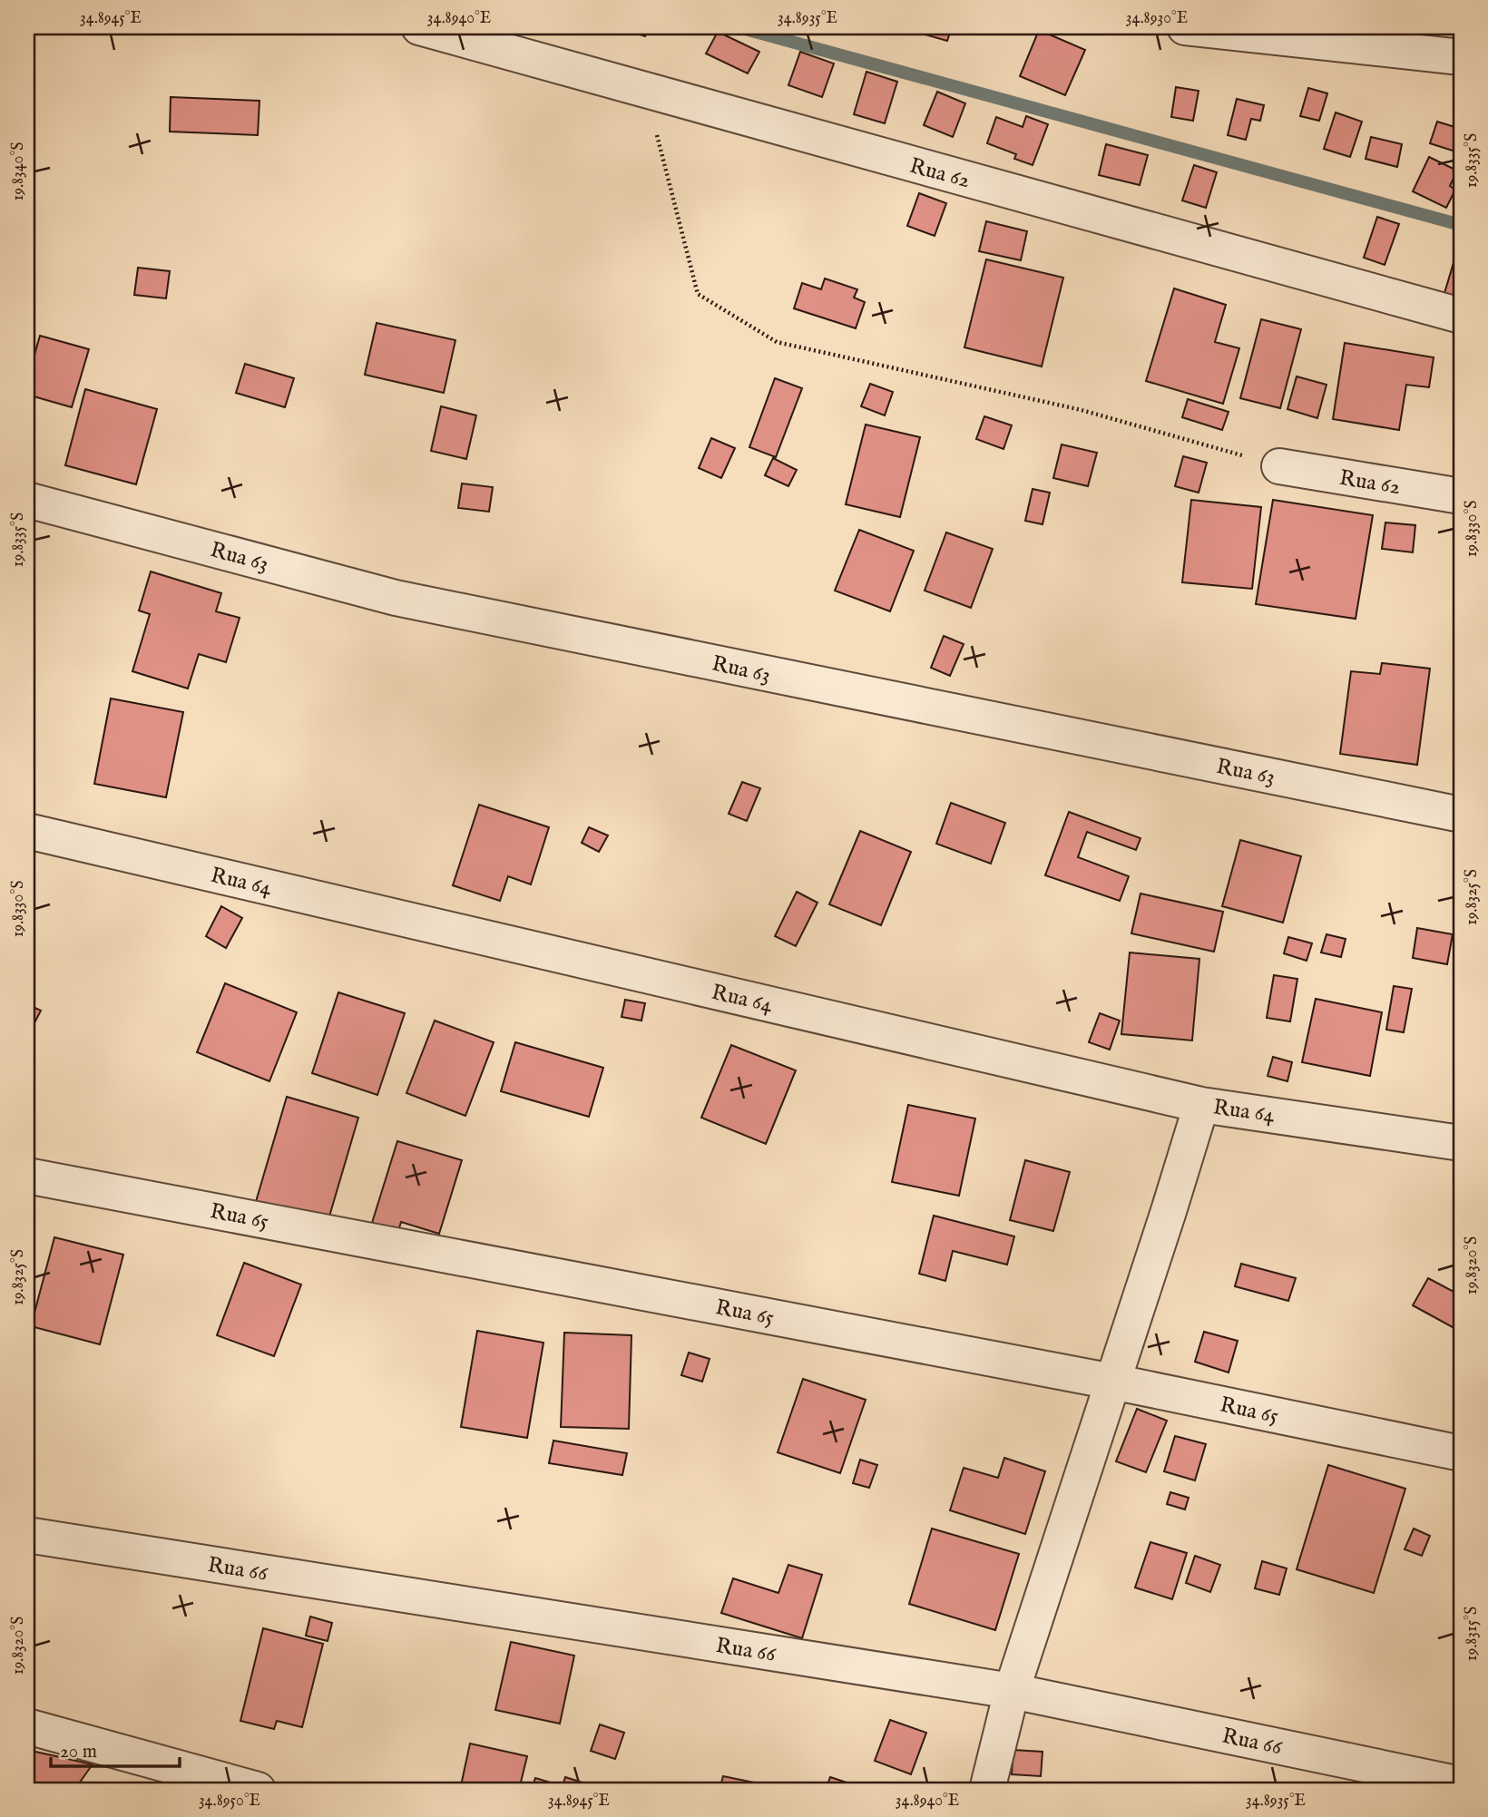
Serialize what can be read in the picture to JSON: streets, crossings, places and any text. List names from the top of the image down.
{
  "streets": {
    "street": [
      "Rua 62",
      "Rua 63",
      "Rua 64",
      "Rua 65",
      "Rua 66"
    ]
  },
  "scale_bar": "20 m",
  "coordinates": [
    "34.8945°E",
    "34.8940°E",
    "34.8935°E",
    "34.8930°E",
    "19.8335°S",
    "19.8340°S",
    "19.8330°S",
    "19.8325°S",
    "19.8320°S",
    "19.8315°S",
    "34.8950°E"
  ]
}
